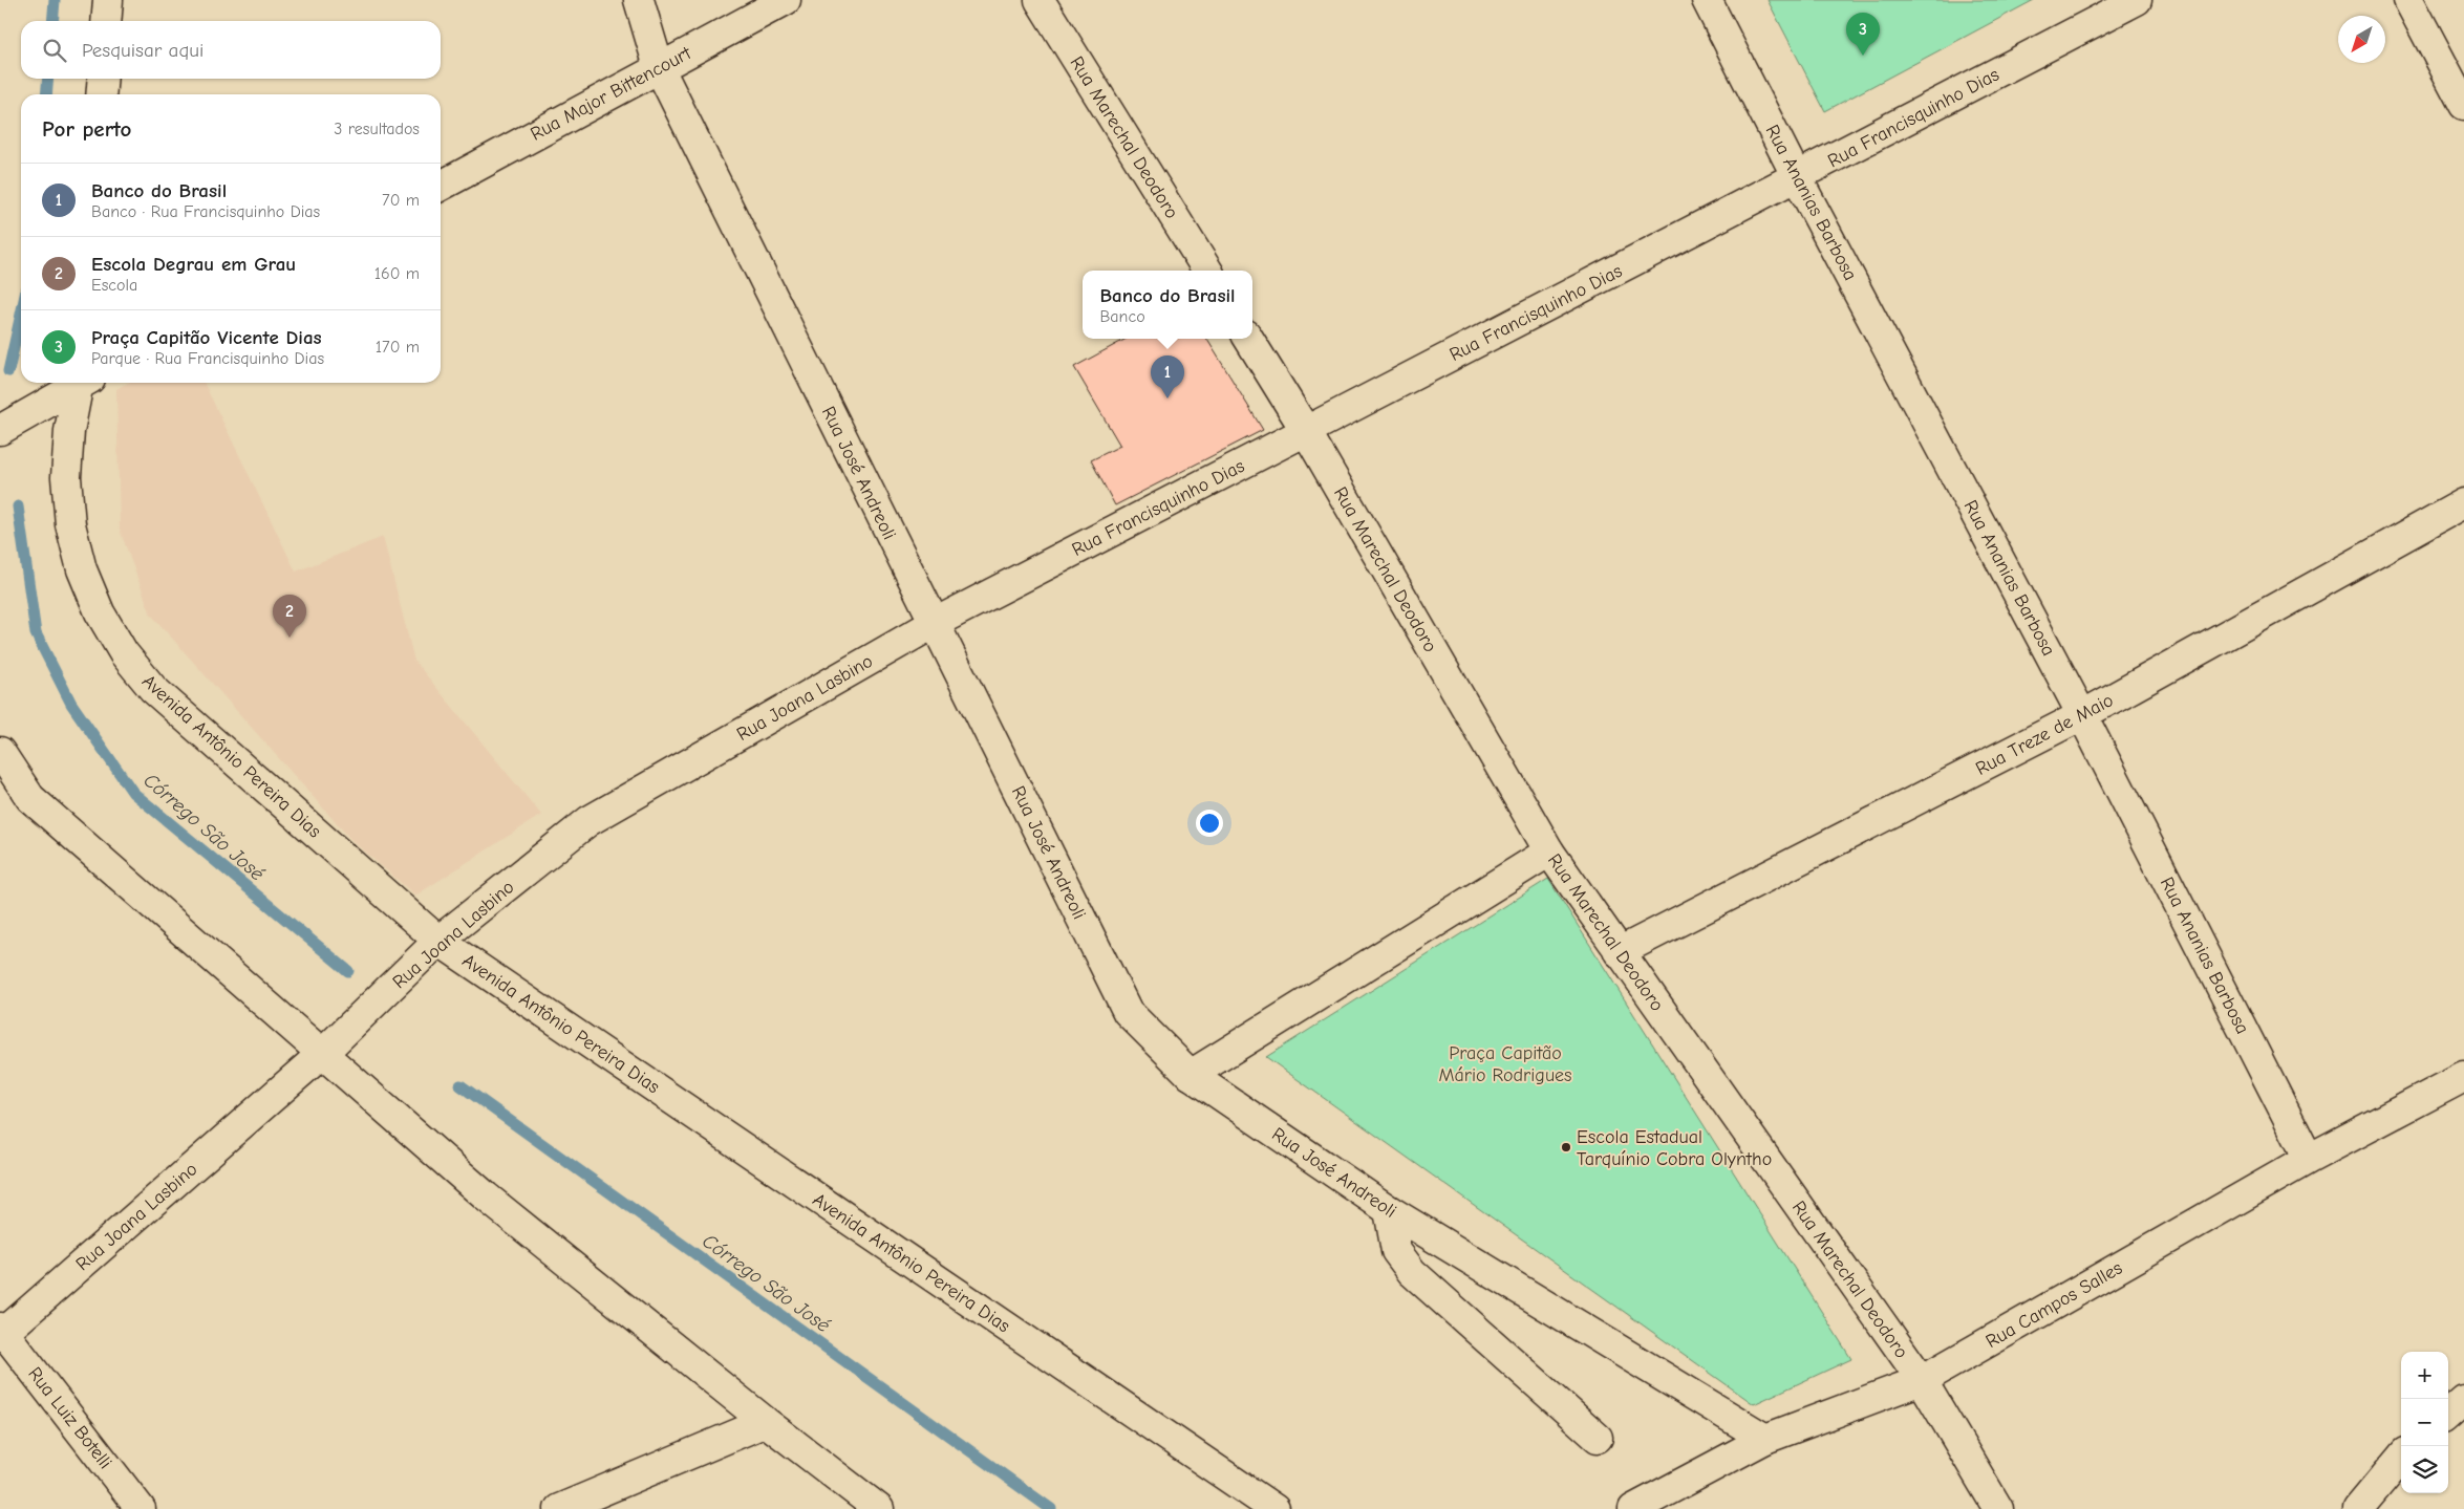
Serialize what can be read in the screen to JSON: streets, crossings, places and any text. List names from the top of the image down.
{
  "streets": {
    "street": [
      "Rua Major Bittencourt",
      "Rua Francisquinho Dias",
      "Rua Marechal Deodoro",
      "Rua Ananias Barbosa",
      "Rua José Andreoli",
      "Rua Joana Lasbino",
      "Rua Treze de Maio",
      "Avenida Antônio Pereira Dias",
      "Rua Campos Salles",
      "Rua Luiz Botelli"
    ]
  },
  "crossings": [
    ["Rua Major Bittencourt", "Rua José Andreoli"],
    ["Rua Francisquinho Dias", "Rua Marechal Deodoro"],
    ["Rua Francisquinho Dias", "Rua Ananias Barbosa"],
    ["Rua Francisquinho Dias", "Rua José Andreoli"],
    ["Rua Francisquinho Dias", "Rua Joana Lasbino"],
    ["Rua Marechal Deodoro", "Rua Treze de Maio"],
    ["Rua Marechal Deodoro", "Rua Campos Salles"],
    ["Rua Ananias Barbosa", "Rua Treze de Maio"],
    ["Rua Ananias Barbosa", "Rua Campos Salles"],
    ["Rua José Andreoli", "Rua Joana Lasbino"],
    ["Rua José Andreoli", "Rua Campos Salles"],
    ["Rua Joana Lasbino", "Avenida Antônio Pereira Dias"],
    ["Rua Joana Lasbino", "Rua Luiz Botelli"]
  ],
  "water": ["Córrego São José"],
  "parks": ["Praça Capitão Mário Rodrigues"],
  "places": ["Escola Estadual Tarquínio Cobra Olyntho"],
  "north": "bottom left",
  "page": {
    "pins": ["3", "1", "2"],
    "search": "Pesquisar aqui",
    "heading": ["Por perto", "3 resultados"],
    "list": [
      {
        "mark": "1",
        "name": "Banco do Brasil",
        "note": "Banco · Rua Francisquinho Dias",
        "value": "70 m"
      },
      {
        "mark": "2",
        "name": "Escola Degrau em Grau",
        "note": "Escola",
        "value": "160 m"
      },
      {
        "mark": "3",
        "name": "Praça Capitão Vicente Dias",
        "note": "Parque · Rua Francisquinho Dias",
        "value": "170 m"
      }
    ],
    "popup": ["Banco do Brasil", "Banco"],
    "map_buttons": ["+", "−"]
  }
}
